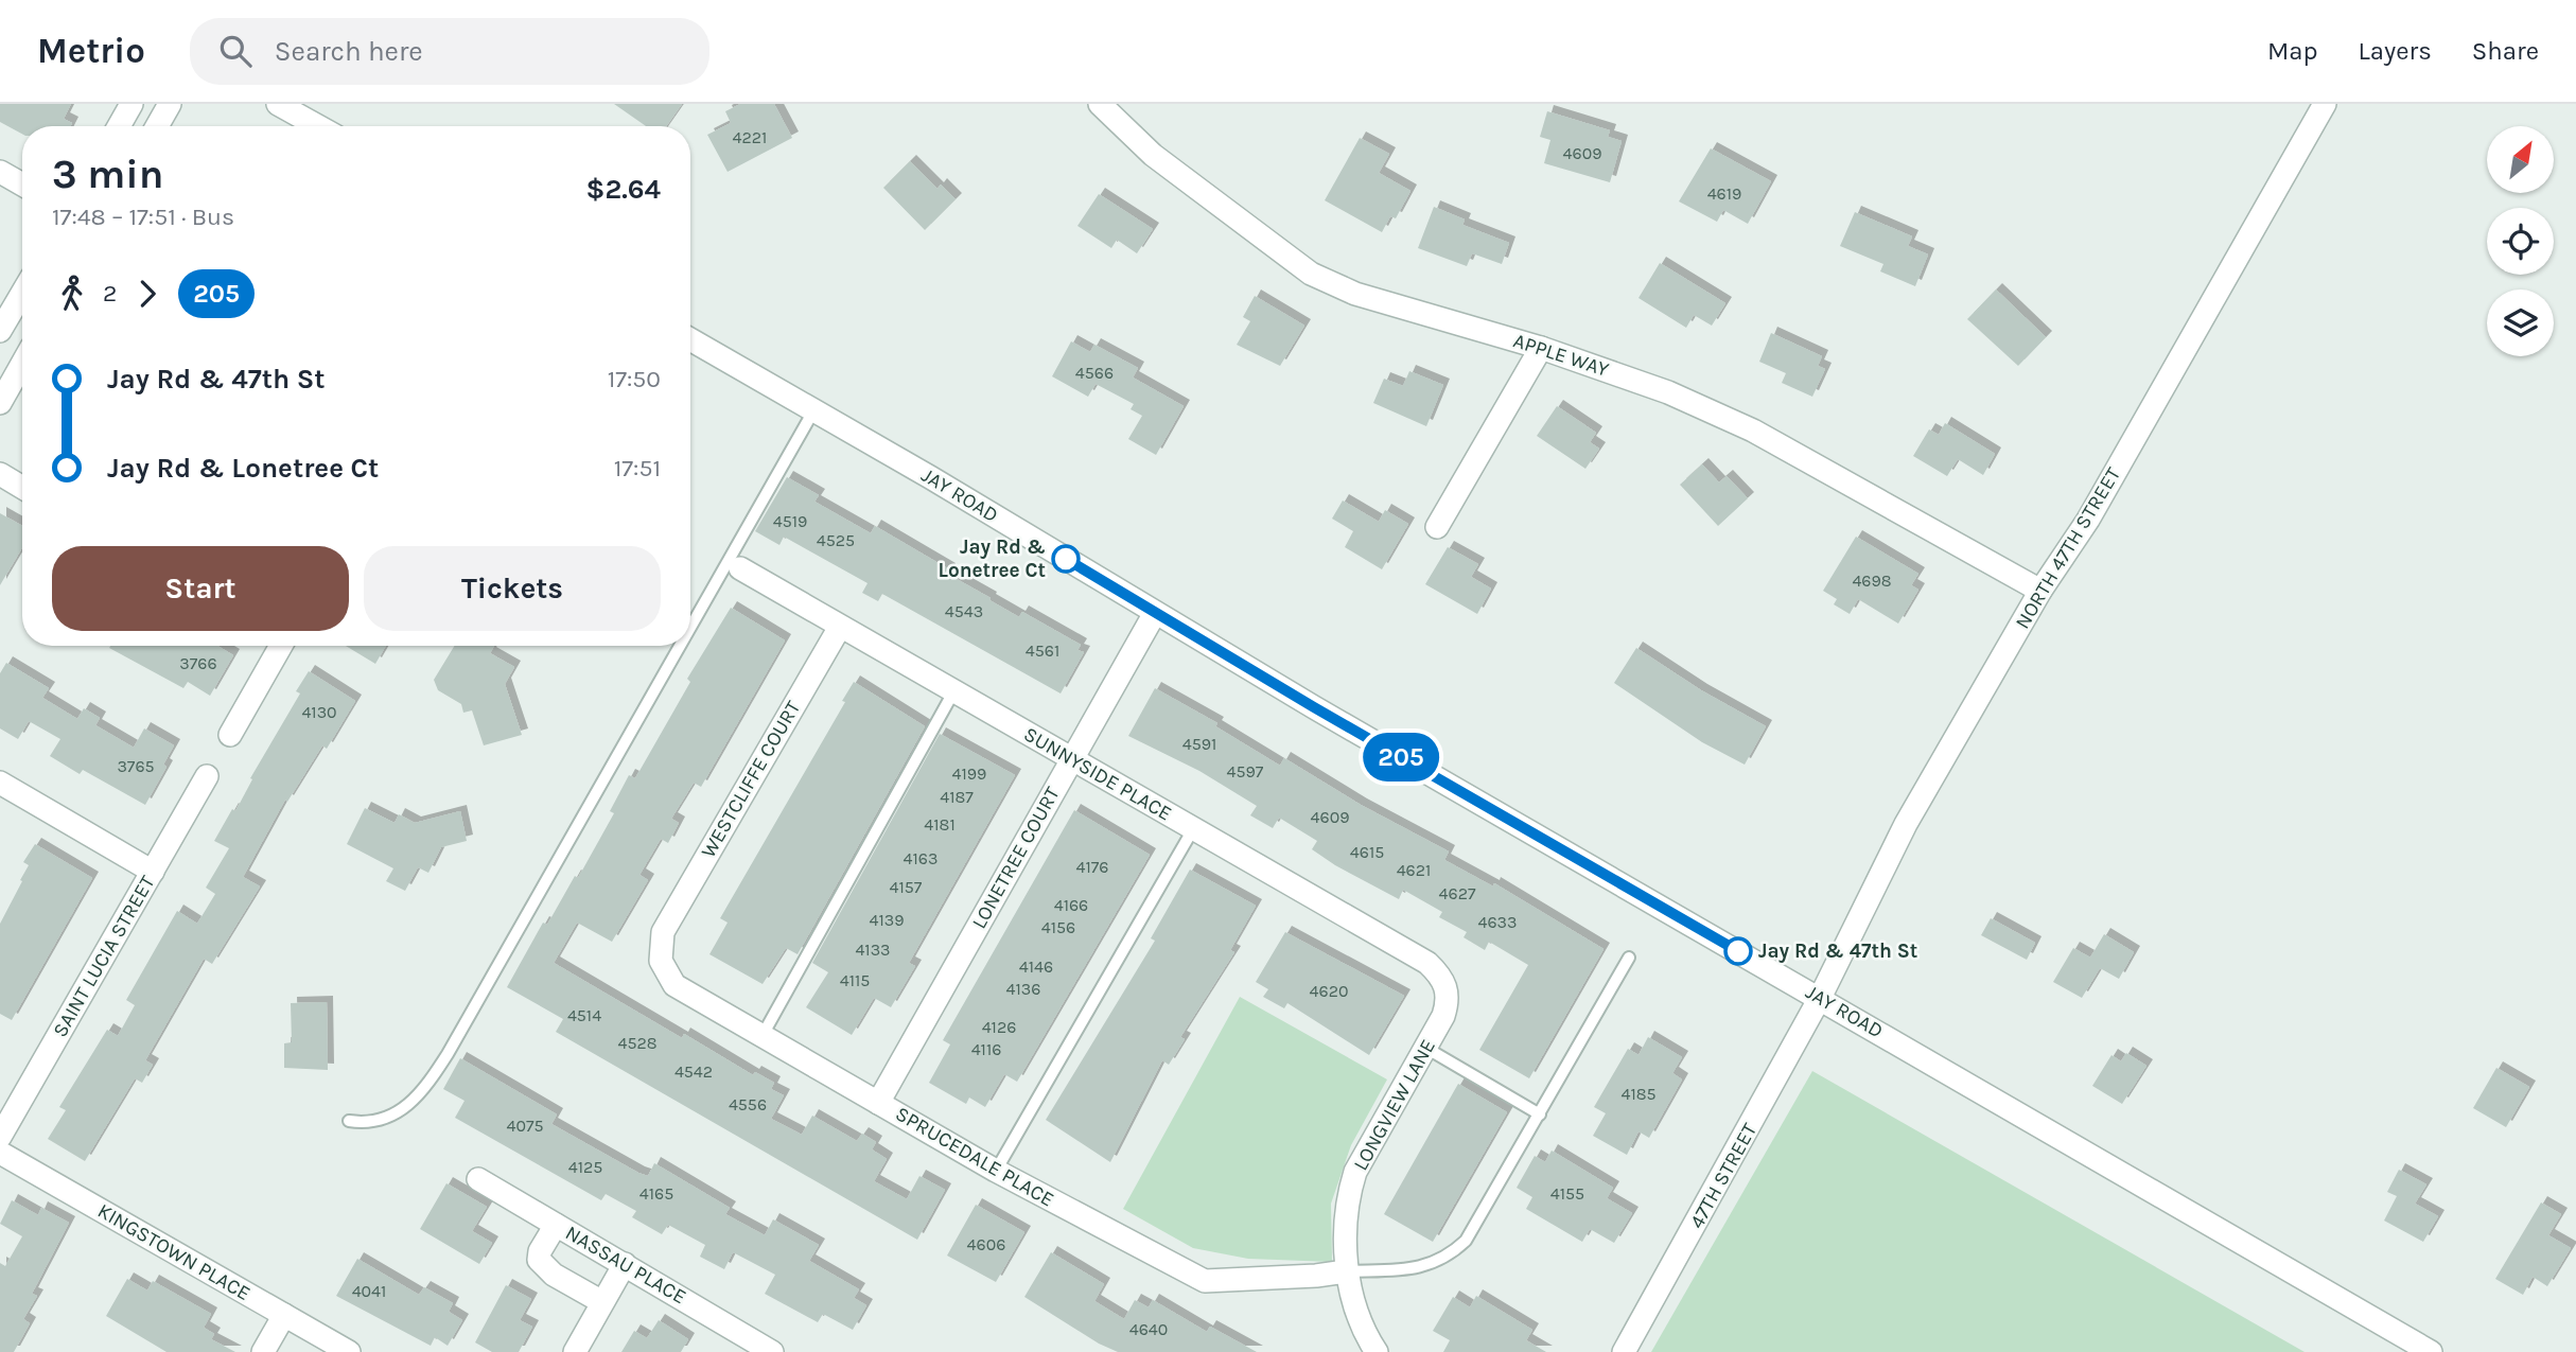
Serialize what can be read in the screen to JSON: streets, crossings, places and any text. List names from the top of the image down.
{
  "streets": {
    "street": [
      "APPLE WAY",
      "JAY ROAD",
      "NORTH 47TH STREET",
      "SUNNYSIDE PLACE",
      "WESTCLIFFE COURT",
      "LONETREE COURT",
      "SAINT LUCIA STREET",
      "LONGVIEW LANE",
      "SPRUCEDALE PLACE",
      "47TH STREET",
      "KINGSTOWN PLACE",
      "NASSAU PLACE"
    ]
  },
  "crossings": [
    ["APPLE WAY", "NORTH 47TH STREET"],
    ["JAY ROAD", "NORTH 47TH STREET"],
    ["JAY ROAD", "LONETREE COURT"],
    ["JAY ROAD", "47TH STREET"],
    ["NORTH 47TH STREET", "47TH STREET"],
    ["SUNNYSIDE PLACE", "WESTCLIFFE COURT"],
    ["SUNNYSIDE PLACE", "LONETREE COURT"],
    ["SUNNYSIDE PLACE", "LONGVIEW LANE"],
    ["WESTCLIFFE COURT", "SPRUCEDALE PLACE"],
    ["LONETREE COURT", "SPRUCEDALE PLACE"],
    ["LONGVIEW LANE", "SPRUCEDALE PLACE"]
  ],
  "places": ["Jay Rd & Lonetree Ct", "Jay Rd & 47th St"],
  "lines": ["bus line 205"],
  "house_numbers": [
    "4221",
    "4609",
    "4619",
    "4566",
    "4519",
    "4525",
    "4698",
    "4543",
    "4561",
    "3766",
    "4130",
    "4591",
    "3765",
    "4597",
    "4199",
    "4187",
    "4609",
    "4181",
    "4615",
    "4163",
    "4176",
    "4621",
    "4157",
    "4627",
    "4166",
    "4139",
    "4633",
    "4156",
    "4133",
    "4146",
    "4115",
    "4136",
    "4620",
    "4514",
    "4126",
    "4528",
    "4116",
    "4542",
    "4185",
    "4556",
    "4075",
    "4125",
    "4165",
    "4155",
    "4606",
    "4041",
    "4640"
  ],
  "north": "top right",
  "page": {
    "header": "Metrio",
    "search": "Search here",
    "nav": ["Map", "Layers", "Share"],
    "on_map": "205",
    "heading": ["3 min", "17:48 – 17:51 · Bus", "$2.64"],
    "legs": ["2", "205"],
    "list": [
      {
        "name": "Jay Rd & 47th St",
        "value": "17:50"
      },
      {
        "name": "Jay Rd & Lonetree Ct",
        "value": "17:51"
      }
    ],
    "buttons": ["Start", "Tickets"]
  }
}
